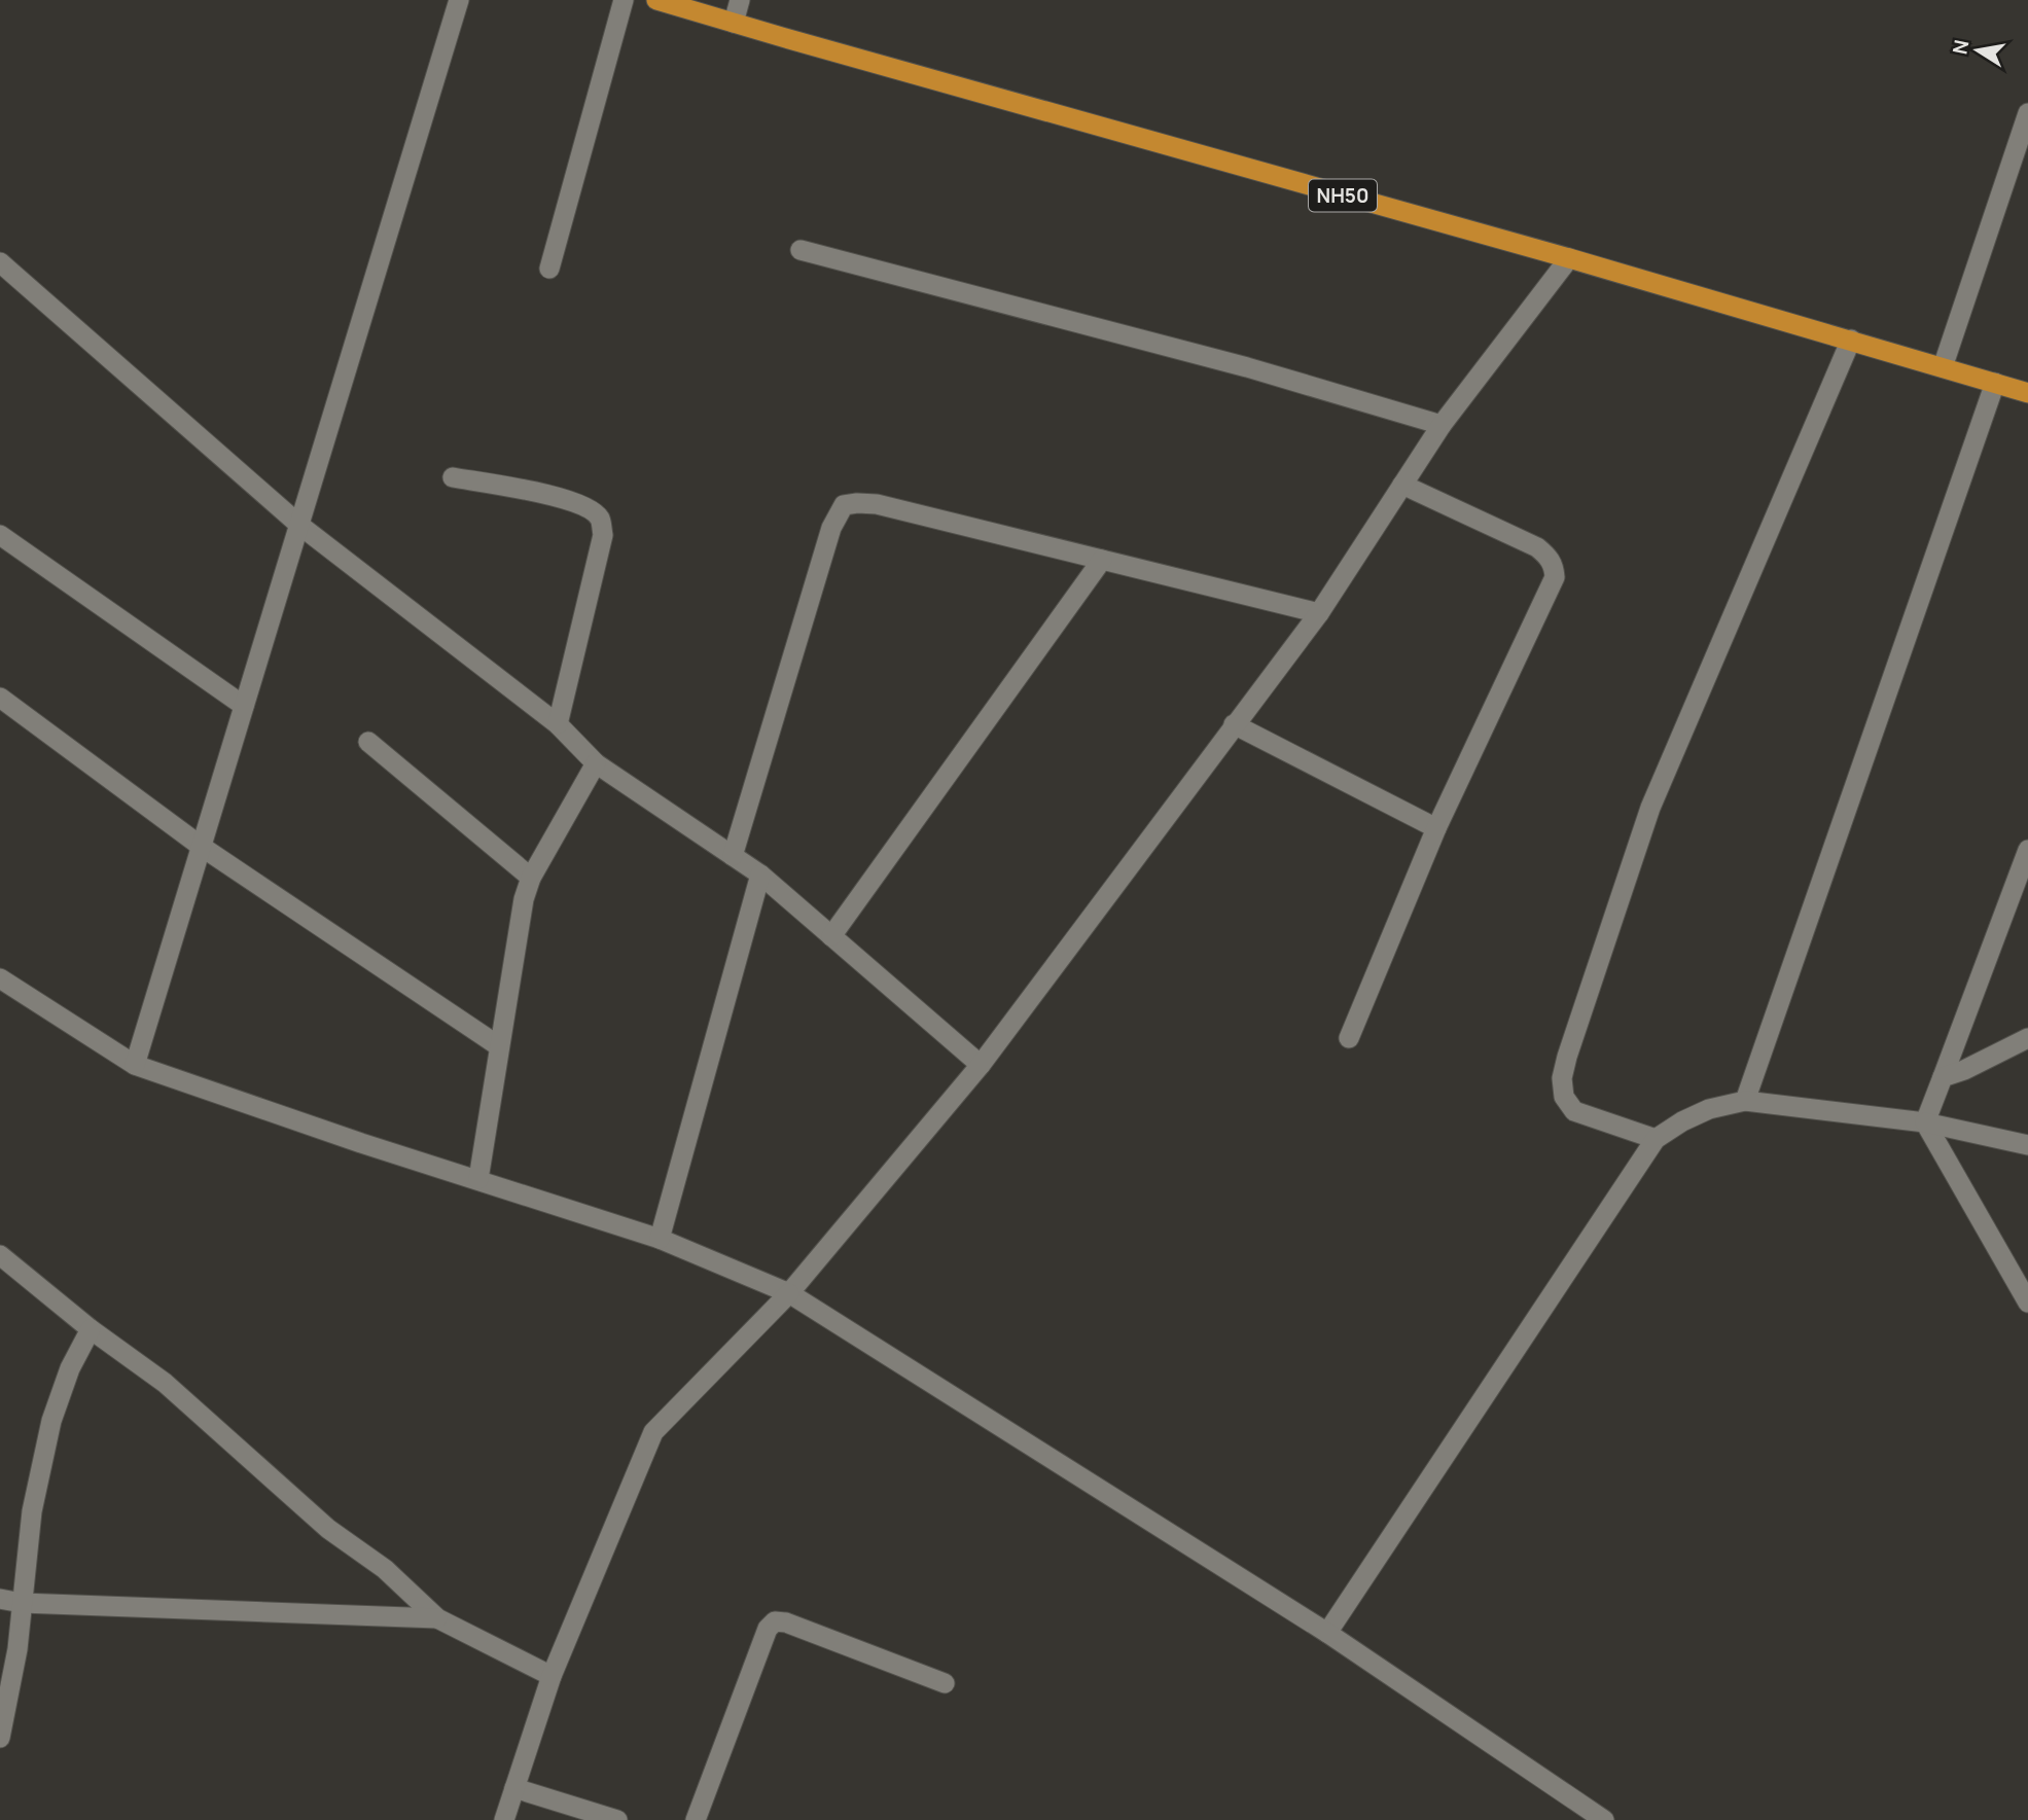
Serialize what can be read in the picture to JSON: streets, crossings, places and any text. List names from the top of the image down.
{
  "streets": {
    "highway": ["NH50"]
  },
  "north": "left"
}
